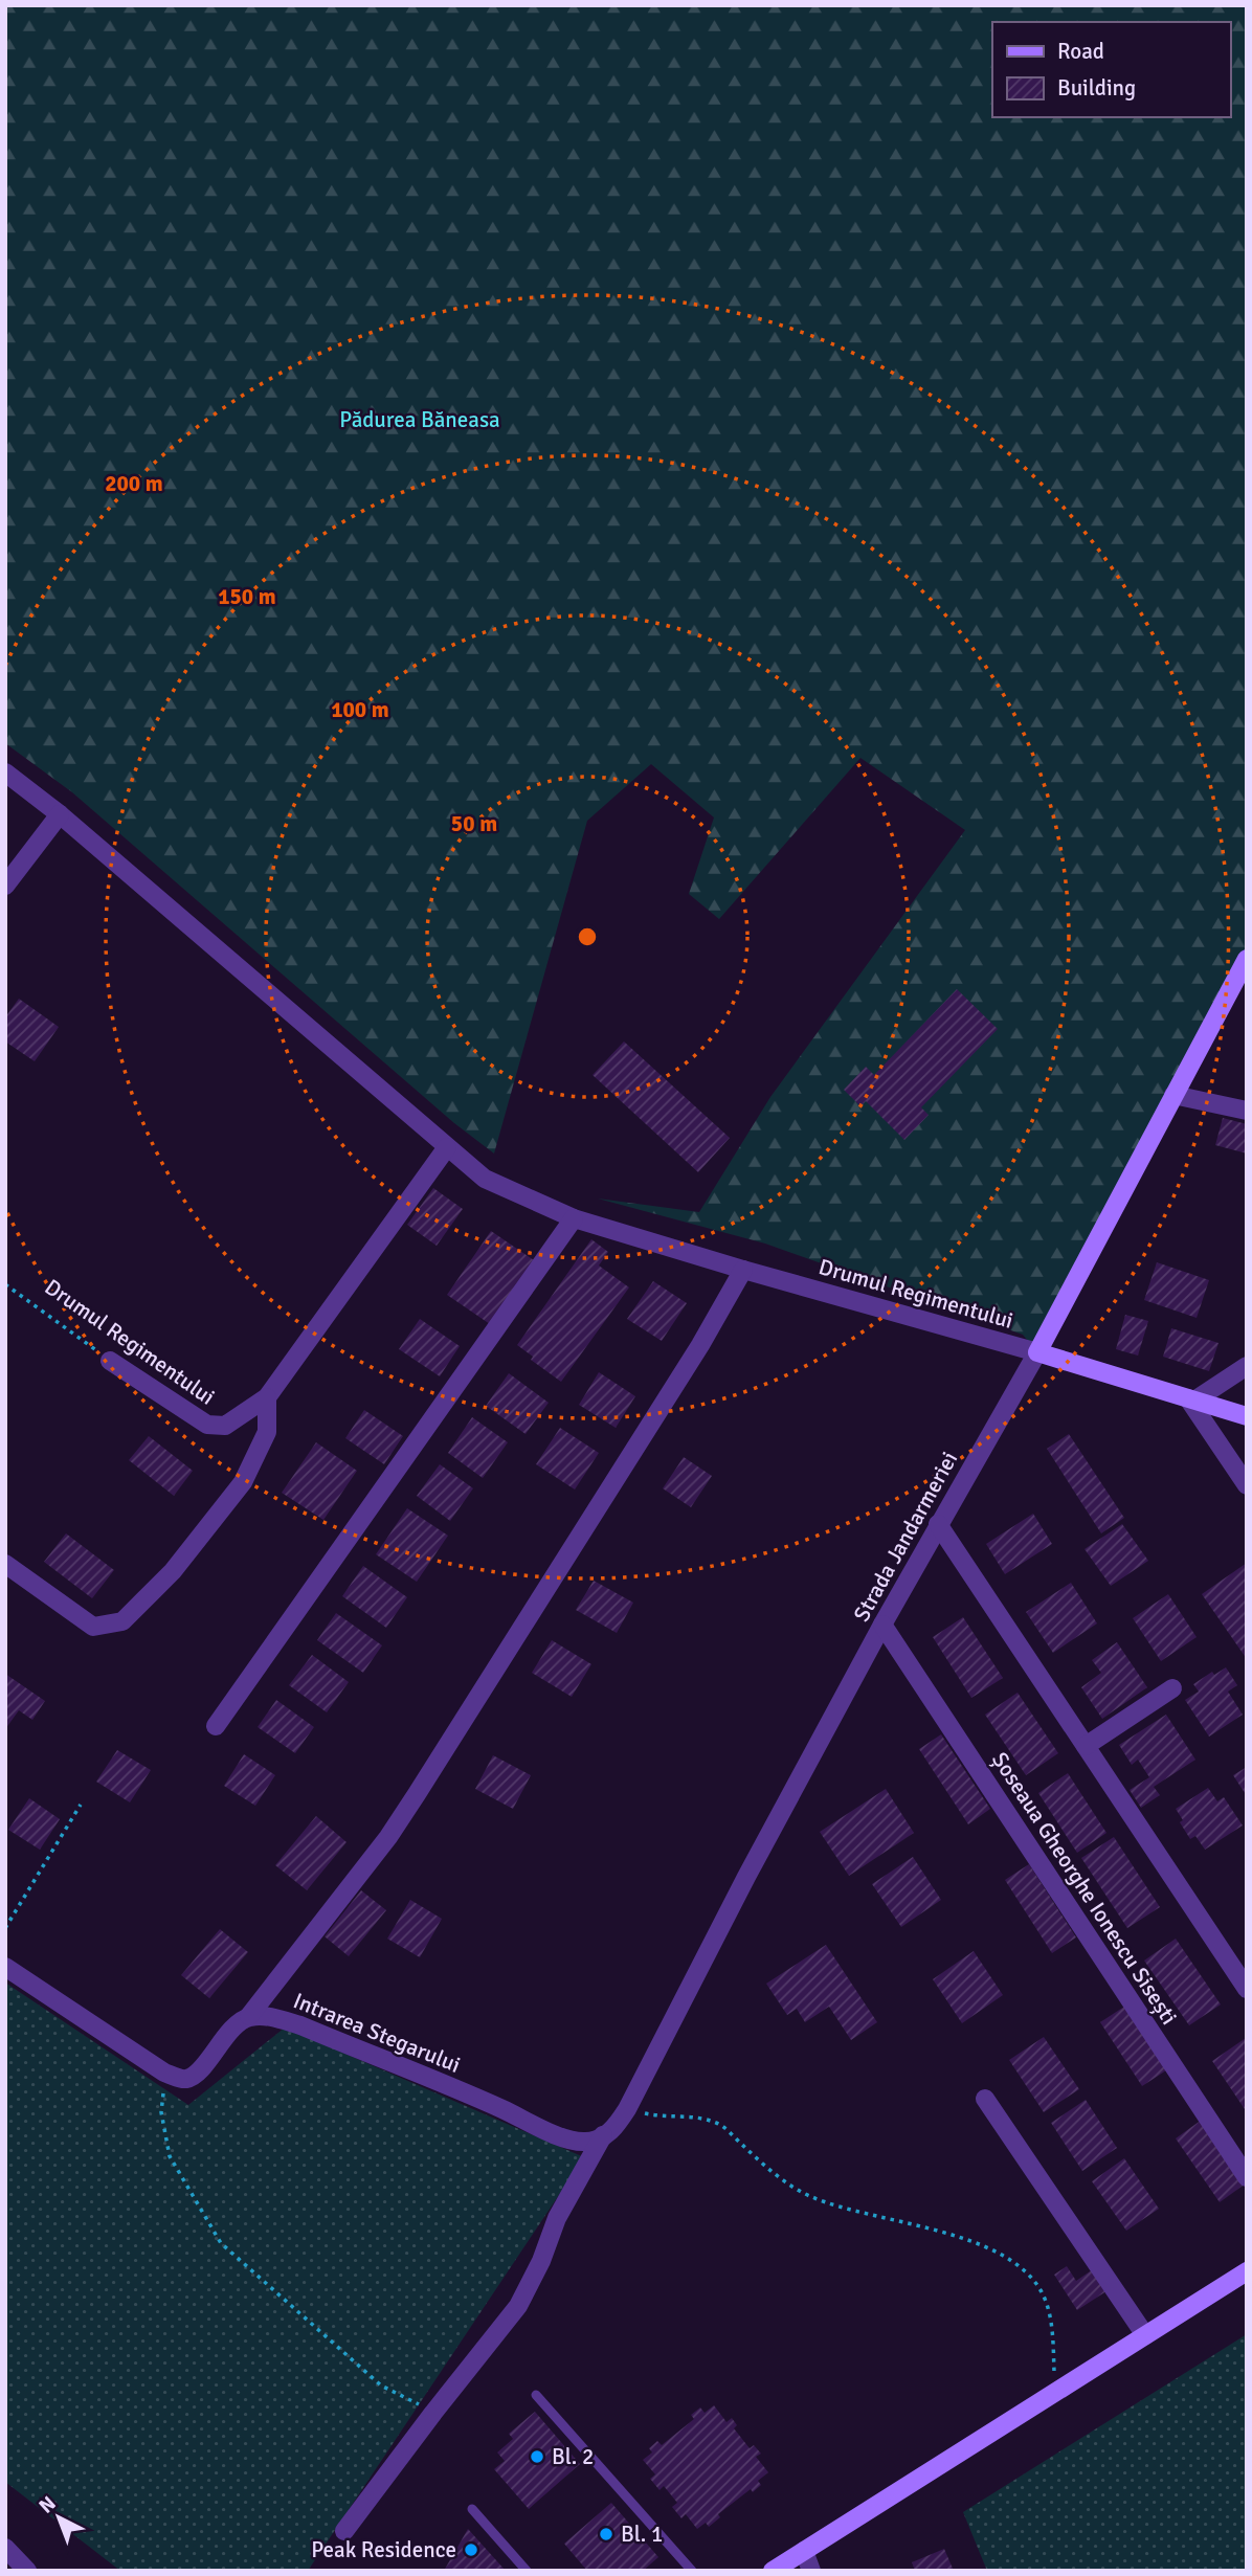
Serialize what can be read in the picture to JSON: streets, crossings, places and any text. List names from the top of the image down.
{
  "streets": {
    "street": [
      "Drumul Regimentului",
      "Strada Jandarmeriei",
      "Șoseaua Gheorghe Ionescu Sisești",
      "Intrarea Stegarului"
    ]
  },
  "crossings": [
    ["Drumul Regimentului", "Strada Jandarmeriei"],
    ["Strada Jandarmeriei", "Șoseaua Gheorghe Ionescu Sisești"],
    ["Strada Jandarmeriei", "Intrarea Stegarului"]
  ],
  "parks": ["Pădurea Băneasa"],
  "places": ["Bl. 2", "Bl. 1", "Peak Residence"],
  "legend": ["Road", "Building"],
  "north": "top left",
  "rings": [
    "200 m",
    "150 m",
    "100 m",
    "50 m"
  ]
}
